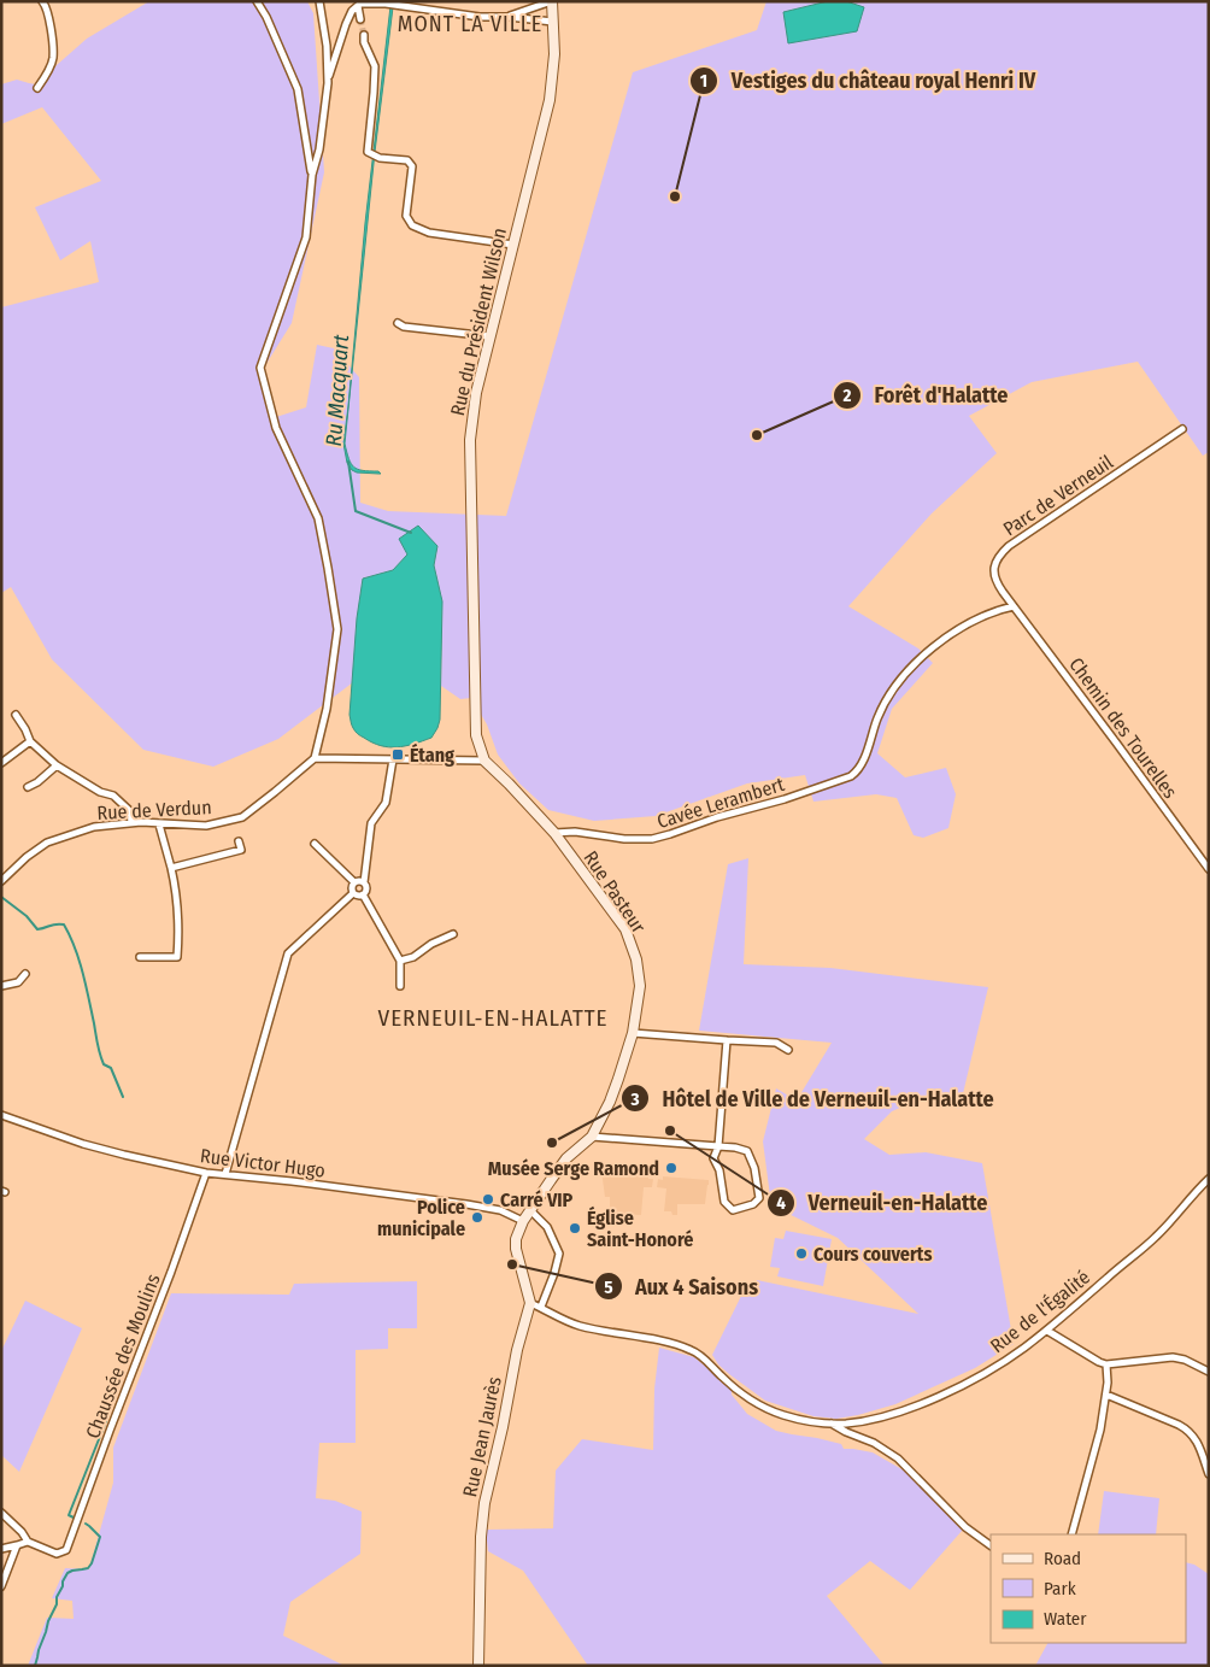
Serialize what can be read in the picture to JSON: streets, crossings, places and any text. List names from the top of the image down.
{
  "streets": {
    "street": [
      "Rue du Président Wilson",
      "Parc de Verneuil",
      "Chemin des Tourelles",
      "Cavée Lerambert",
      "Rue de Verdun",
      "Rue Pasteur",
      "Rue Victor Hugo",
      "Rue de l'Égalité",
      "Chaussée des Moulins",
      "Rue Jean Jaurès"
    ]
  },
  "crossings": [
    ["Rue du Président Wilson", "Rue Pasteur"],
    ["Parc de Verneuil", "Chemin des Tourelles"],
    ["Parc de Verneuil", "Cavée Lerambert"],
    ["Chemin des Tourelles", "Cavée Lerambert"],
    ["Cavée Lerambert", "Rue Pasteur"],
    ["Rue Pasteur", "Rue Victor Hugo"],
    ["Rue Victor Hugo", "Chaussée des Moulins"],
    ["Rue de l'Égalité", "Rue Jean Jaurès"]
  ],
  "districts": ["MONT LA VILLE", "VERNEUIL-EN-HALATTE"],
  "water": ["Ru Macquart"],
  "places": {
    "other": [
      "Vestiges du château royal Henri IV",
      "Forêt d'Halatte",
      "Verneuil-en-Halatte",
      "Hôtel de Ville de Verneuil-en-Halatte",
      "Musée Serge Ramond",
      "Carré VIP",
      "Police municipale",
      "Église Saint-Honoré",
      "Cours couverts",
      "Aux 4 Saisons"
    ],
    "transit": ["Étang"]
  },
  "legend": ["Road", "Park", "Water"]
}
